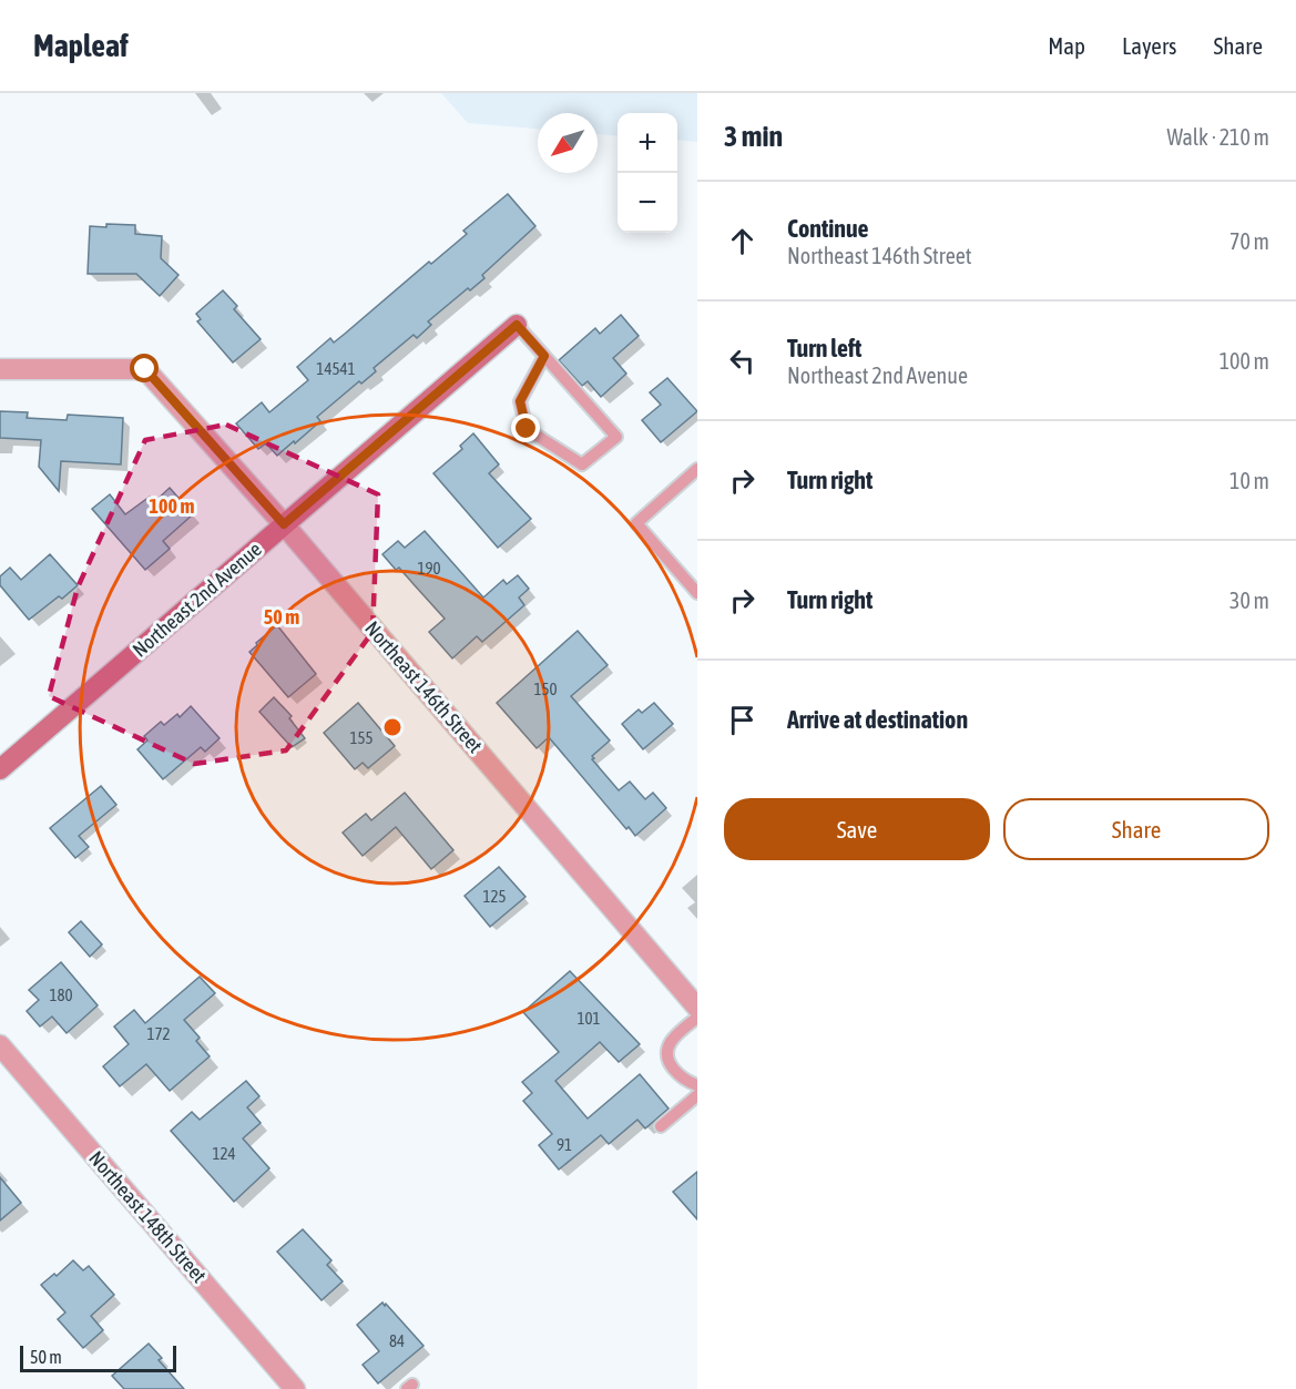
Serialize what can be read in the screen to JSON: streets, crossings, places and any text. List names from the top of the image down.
{
  "streets": {
    "street": ["Northeast 2nd Avenue", "Northeast 146th Street", "Northeast 148th Street"]
  },
  "crossings": [
    ["Northeast 2nd Avenue", "Northeast 146th Street"]
  ],
  "house_numbers": [
    "14541",
    "190",
    "150",
    "155",
    "125",
    "180",
    "101",
    "172",
    "91",
    "124",
    "84"
  ],
  "scale_bar": "50 m",
  "north": "bottom left",
  "page": {
    "header": "Mapleaf",
    "nav": ["Map", "Layers", "Share"],
    "heading": ["3 min", "Walk · 210 m"],
    "map_buttons": ["+", "−"],
    "list": [
      ["Continue", "Northeast 146th Street", "70 m"],
      ["Turn left", "Northeast 2nd Avenue", "100 m"],
      ["Turn right", "10 m"],
      ["Turn right", "30 m"],
      "Arrive at destination"
    ],
    "buttons": ["Save", "Share"],
    "scale": "50 m"
  },
  "rings": ["100 m", "50 m"]
}
